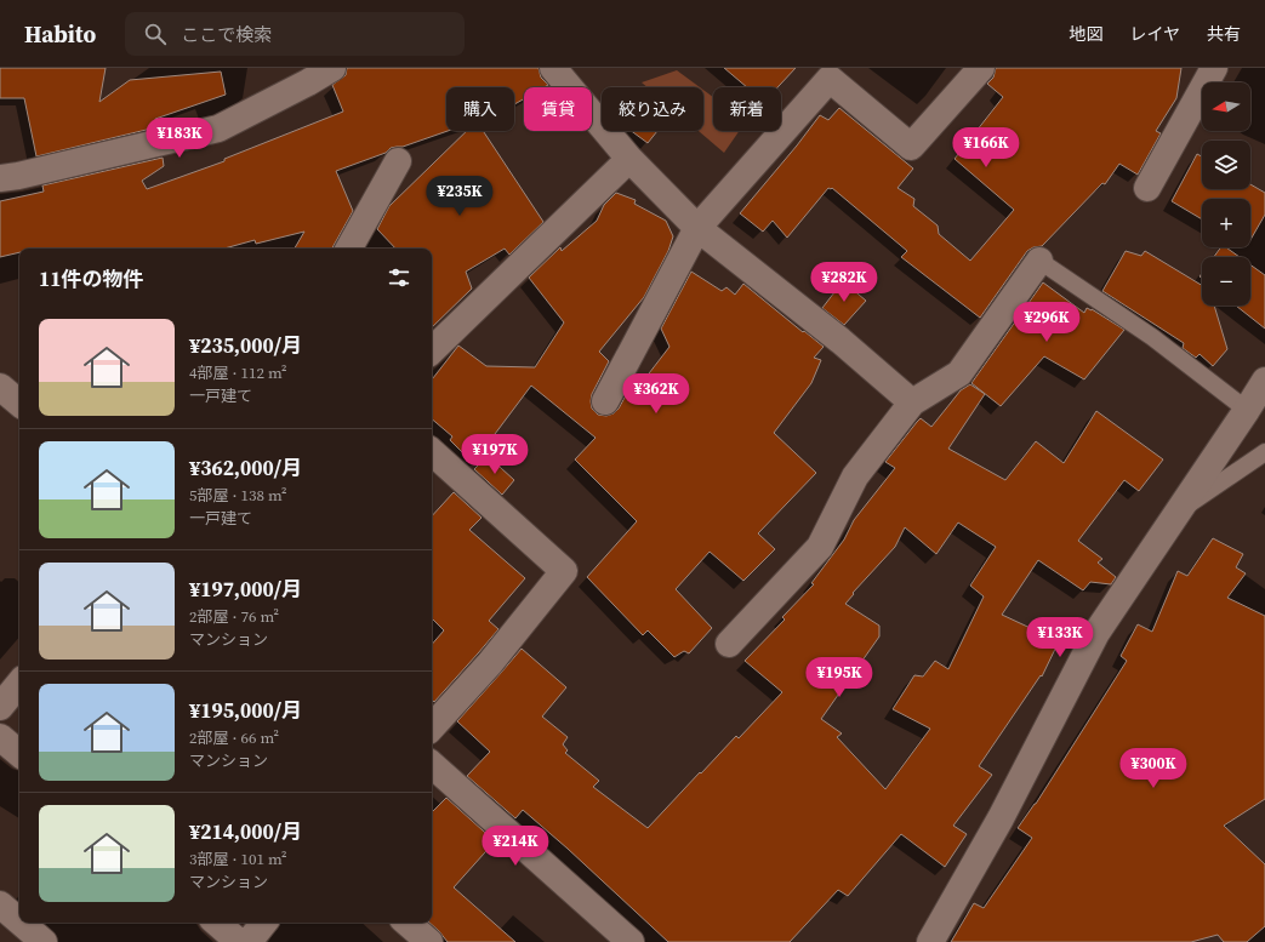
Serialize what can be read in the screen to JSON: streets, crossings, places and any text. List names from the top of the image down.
{
  "north": "left",
  "page": {
    "header": "Habito",
    "search": "ここで検索",
    "nav": ["地図", "レイヤ", "共有"],
    "map_buttons": ["+", "−"],
    "chip": [
      "購入",
      "賃貸",
      "絞り込み",
      "新着"
    ],
    "price": [
      "¥183K",
      "¥166K",
      "¥235K",
      "¥282K",
      "¥296K",
      "¥362K",
      "¥197K",
      "¥133K",
      "¥195K",
      "¥300K",
      "¥214K"
    ],
    "heading": "11件の物件",
    "list": [
      {
        "name": "¥235,000/月",
        "note": "4部屋 · 112 m² · 一戸建て"
      },
      {
        "name": "¥362,000/月",
        "note": "5部屋 · 138 m² · 一戸建て"
      },
      {
        "name": "¥197,000/月",
        "note": "2部屋 · 76 m² · マンション"
      },
      {
        "name": "¥195,000/月",
        "note": "2部屋 · 66 m² · マンション"
      },
      {
        "name": "¥214,000/月",
        "note": "3部屋 · 101 m² · マンション"
      }
    ]
  }
}
